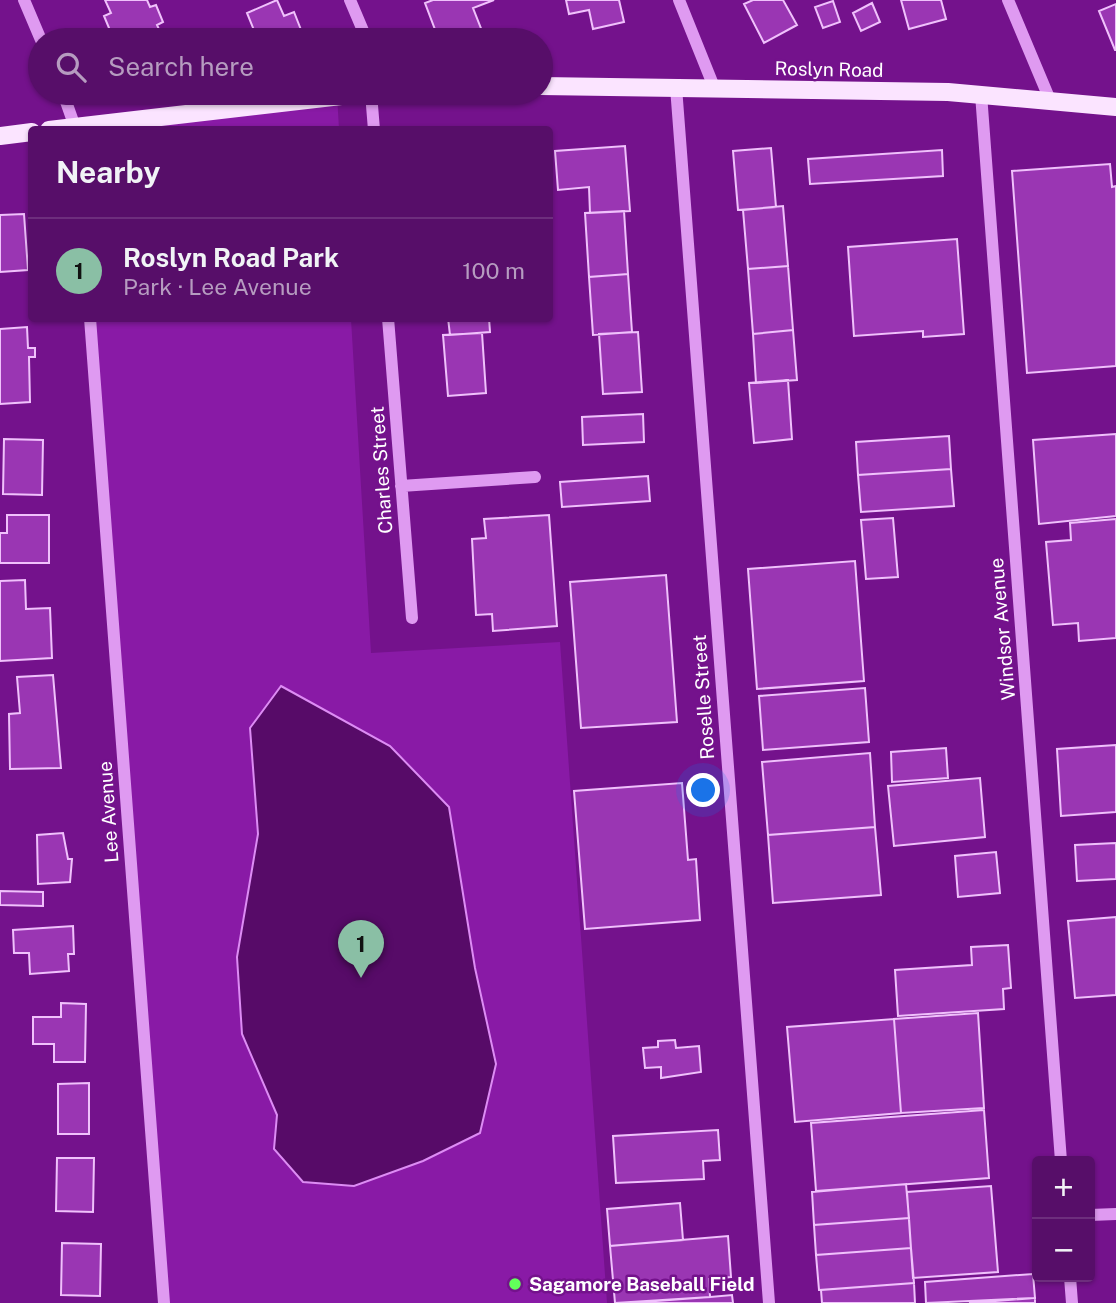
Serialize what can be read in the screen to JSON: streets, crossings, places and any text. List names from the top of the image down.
{
  "streets": {
    "main road": ["Roslyn Road"],
    "street": [
      "Charles Street",
      "Windsor Avenue",
      "Roselle Street",
      "Lee Avenue"
    ]
  },
  "crossings": [
    ["Roslyn Road", "Windsor Avenue"],
    ["Roslyn Road", "Roselle Street"]
  ],
  "places": ["Sagamore Baseball Field"],
  "page": {
    "search": "Search here",
    "heading": "Nearby",
    "list": [
      {
        "mark": "1",
        "name": "Roslyn Road Park",
        "note": "Park · Lee Avenue",
        "value": "100 m"
      }
    ],
    "pins": "1",
    "map_buttons": ["+", "−"]
  }
}
